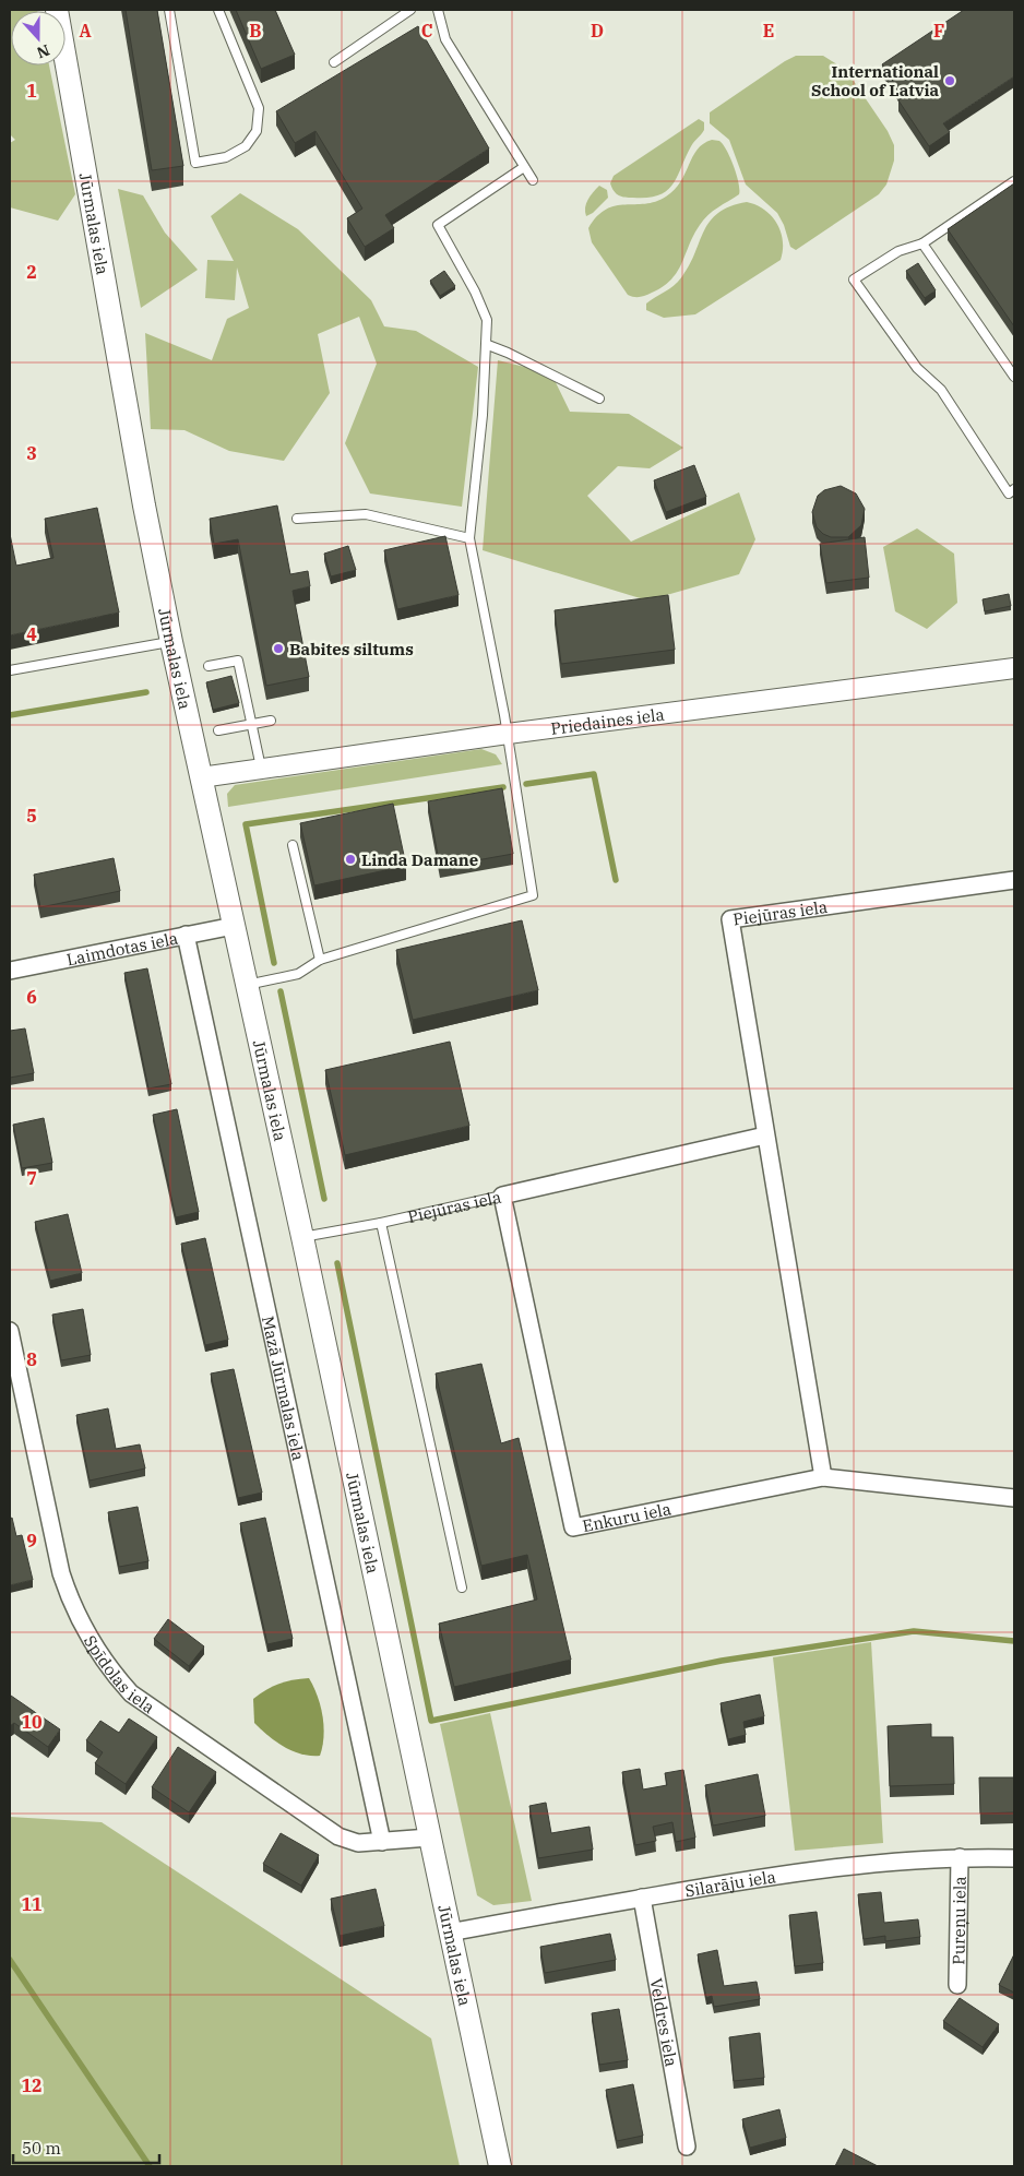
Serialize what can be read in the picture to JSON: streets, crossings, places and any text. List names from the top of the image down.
{
  "streets": {
    "main road": ["Jūrmalas iela"],
    "street": [
      "Priedaines iela",
      "Piejūras iela",
      "Laimdotas iela",
      "Mazā Jūrmalas iela",
      "Enkuru iela",
      "Spīdolas iela",
      "Silarāju iela",
      "Pureņu iela",
      "Veldres iela"
    ]
  },
  "crossings": [
    ["Jūrmalas iela", "Priedaines iela"],
    ["Jūrmalas iela", "Piejūras iela"],
    ["Jūrmalas iela", "Laimdotas iela"],
    ["Jūrmalas iela", "Spīdolas iela"],
    ["Jūrmalas iela", "Silarāju iela"],
    ["Piejūras iela", "Enkuru iela"],
    ["Laimdotas iela", "Mazā Jūrmalas iela"],
    ["Mazā Jūrmalas iela", "Spīdolas iela"],
    ["Silarāju iela", "Pureņu iela"],
    ["Silarāju iela", "Veldres iela"]
  ],
  "places": ["International School of Latvia", "Babites siltums", "Linda Damane"],
  "scale_bar": "50 m",
  "north": "bottom",
  "grid": {
    "columns": [
      "A",
      "B",
      "C",
      "D",
      "E",
      "F"
    ],
    "rows": [
      "1",
      "2",
      "3",
      "4",
      "5",
      "6",
      "7",
      "8",
      "9",
      "10",
      "11",
      "12"
    ]
  }
}
